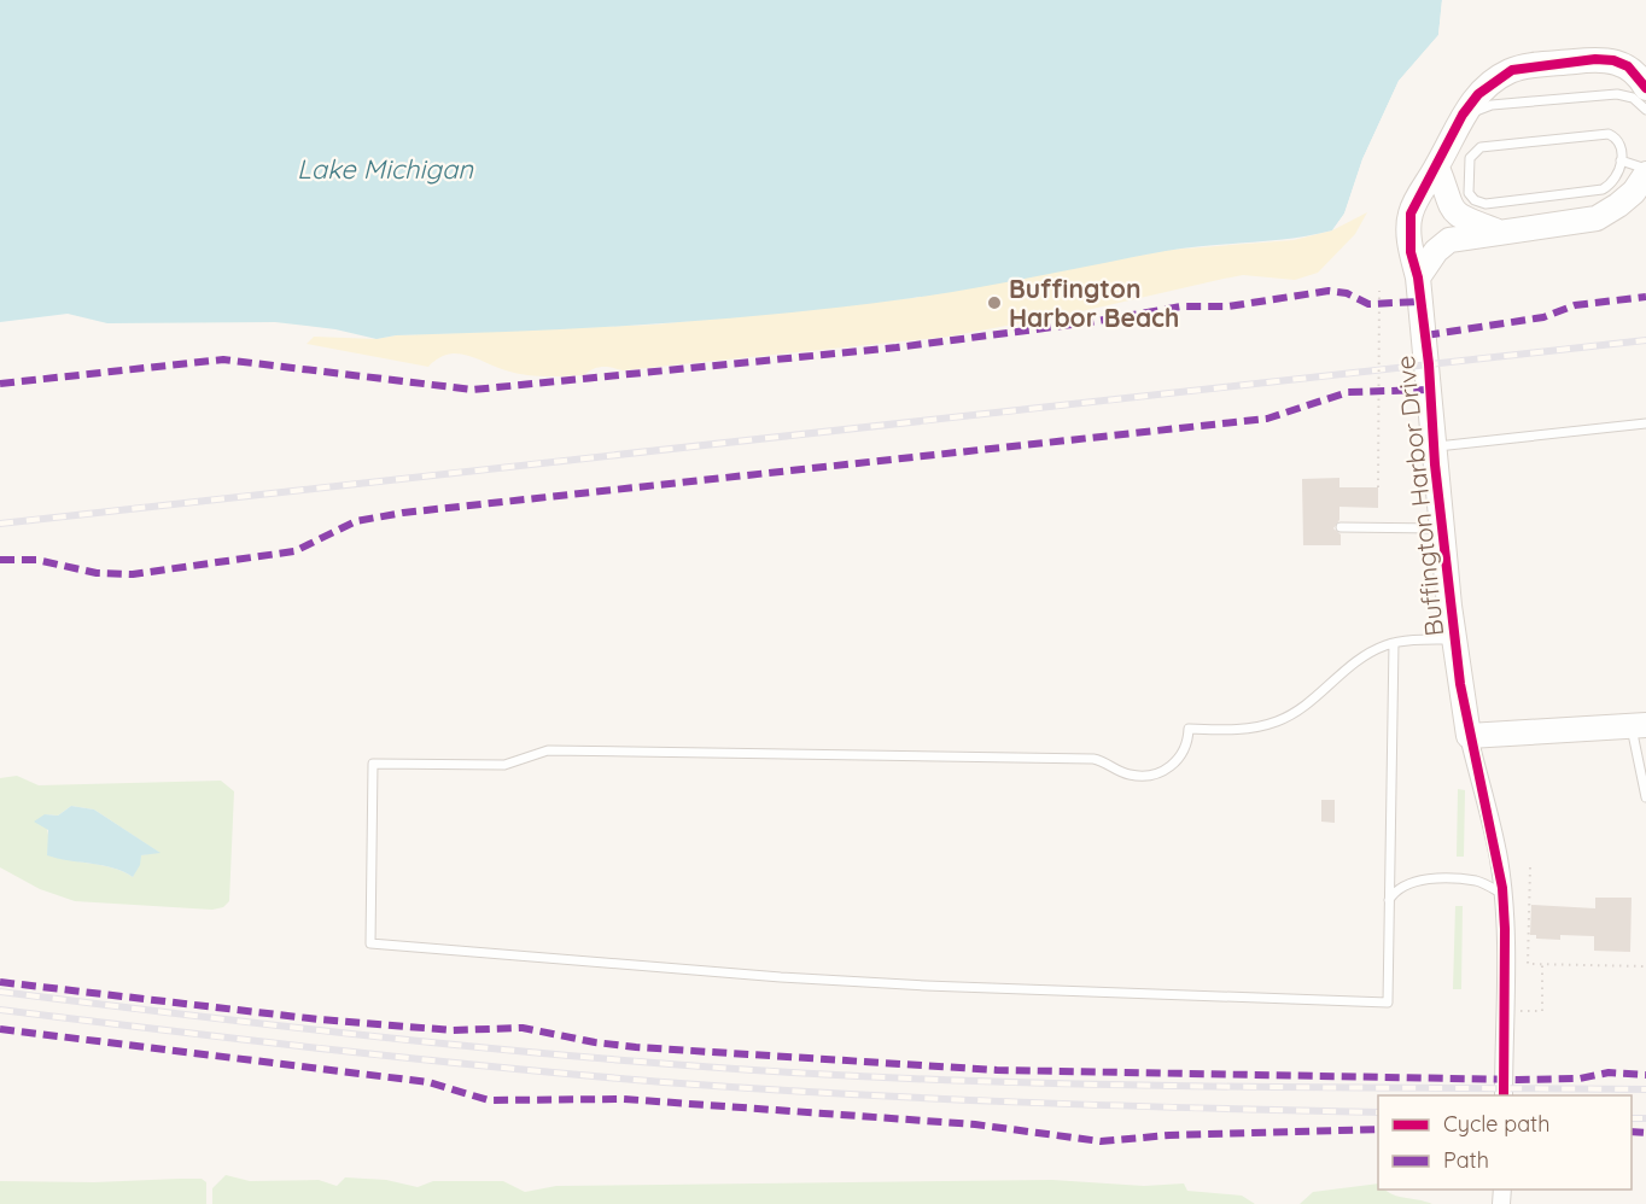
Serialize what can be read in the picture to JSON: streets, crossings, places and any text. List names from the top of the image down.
{
  "streets": {
    "street": ["Buffington Harbor Drive"]
  },
  "water": ["Lake Michigan"],
  "places": ["Buffington Harbor Beach"],
  "legend": ["Cycle path", "Path"]
}
